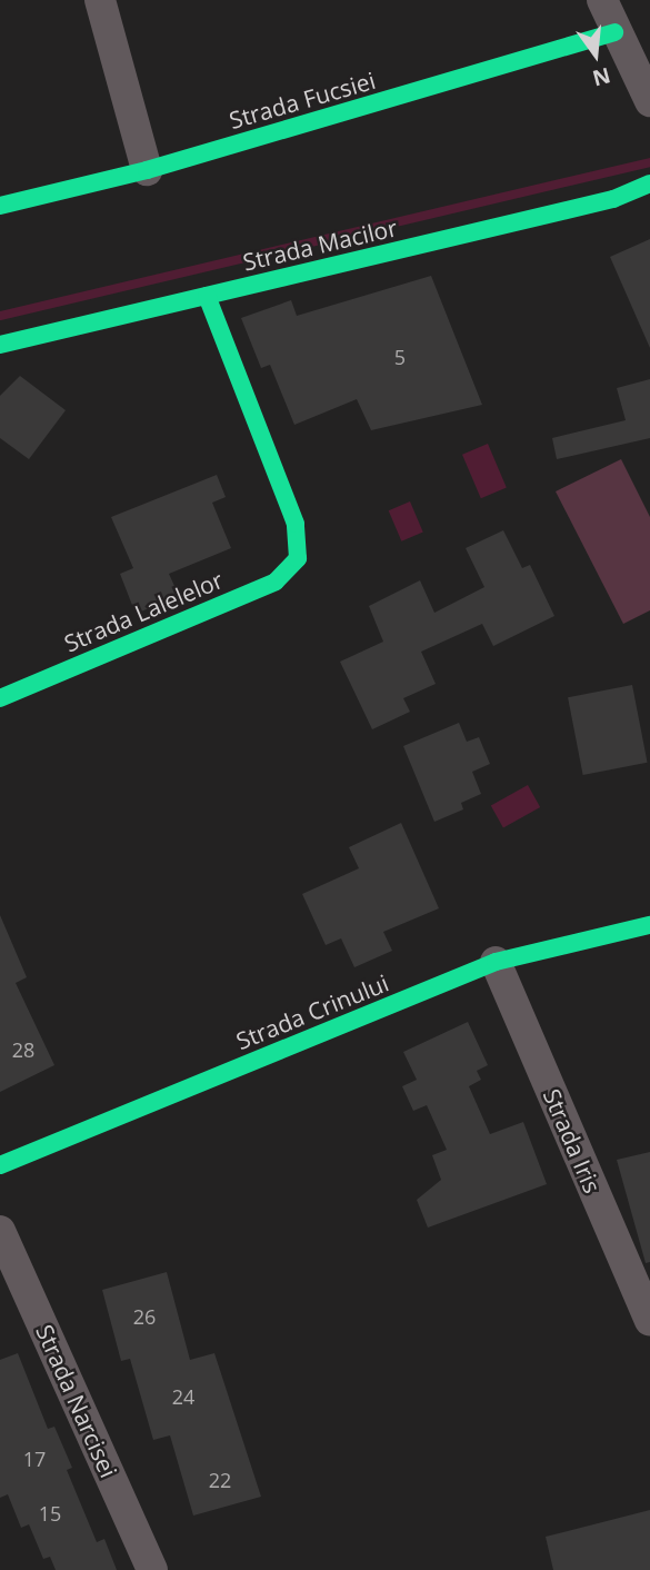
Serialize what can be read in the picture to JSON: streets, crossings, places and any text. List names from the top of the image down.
{
  "streets": {
    "street": [
      "Strada Fucsiei",
      "Strada Macilor",
      "Strada Lalelelor",
      "Strada Crinului",
      "Strada Iris",
      "Strada Narcisei"
    ]
  },
  "crossings": [
    ["Strada Macilor", "Strada Lalelelor"],
    ["Strada Crinului", "Strada Iris"]
  ],
  "house_numbers": [
    "5",
    "28",
    "26",
    "24",
    "17",
    "22",
    "15"
  ],
  "north": "bottom"
}
